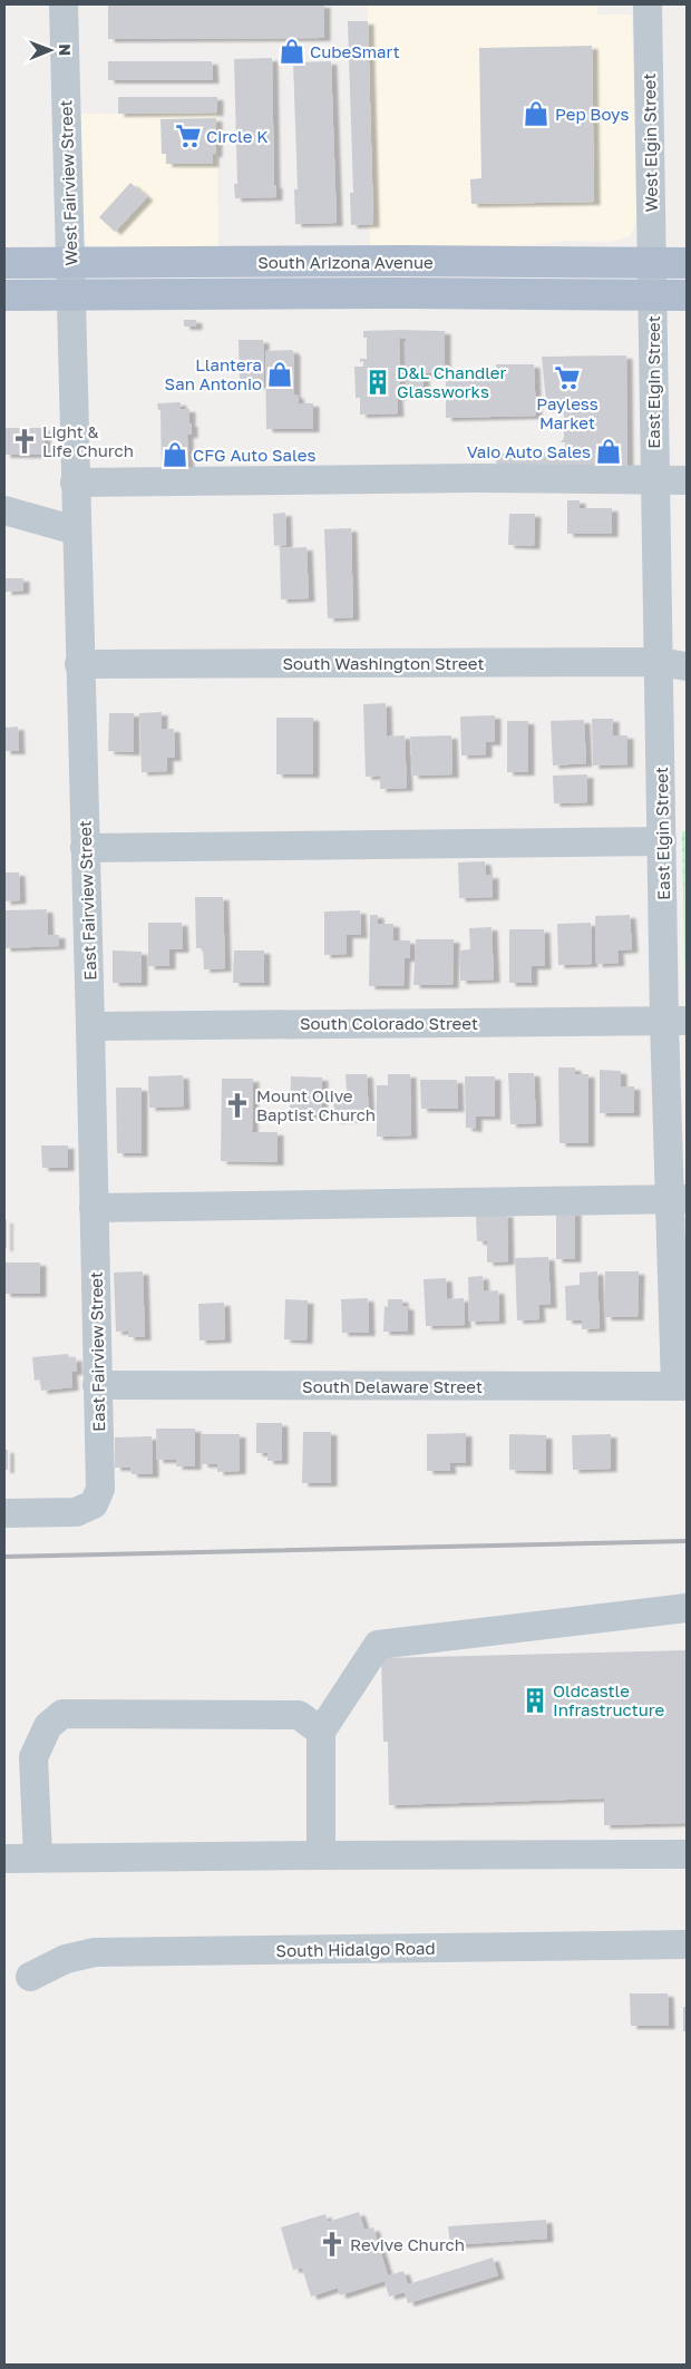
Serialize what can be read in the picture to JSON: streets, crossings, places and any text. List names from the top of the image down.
{
  "streets": {
    "main road": ["South Arizona Avenue"],
    "street": [
      "West Elgin Street",
      "West Fairview Street",
      "East Elgin Street",
      "South Washington Street",
      "East Fairview Street",
      "South Colorado Street",
      "South Delaware Street",
      "South Hidalgo Road"
    ]
  },
  "crossings": [
    ["West Elgin Street", "South Arizona Avenue"],
    ["West Elgin Street", "East Elgin Street"],
    ["West Fairview Street", "South Arizona Avenue"],
    ["West Fairview Street", "East Fairview Street"],
    ["South Arizona Avenue", "East Elgin Street"],
    ["South Arizona Avenue", "East Fairview Street"],
    ["East Elgin Street", "South Washington Street"],
    ["East Elgin Street", "South Colorado Street"],
    ["East Elgin Street", "South Delaware Street"],
    ["South Washington Street", "East Fairview Street"],
    ["East Fairview Street", "South Colorado Street"],
    ["East Fairview Street", "South Delaware Street"]
  ],
  "places": {
    "shop": [
      "CubeSmart",
      "Pep Boys",
      "Llantera San Antonio",
      "Vaio Auto Sales",
      "CFG Auto Sales"
    ],
    "supermarket": ["Circle K", "Payless Market"],
    "building": ["D&L Chandler Glassworks", "Oldcastle Infrastructure"],
    "church": ["Light & Life Church", "Mount Olive Baptist Church", "Revive Church"]
  },
  "north": "right"
}
